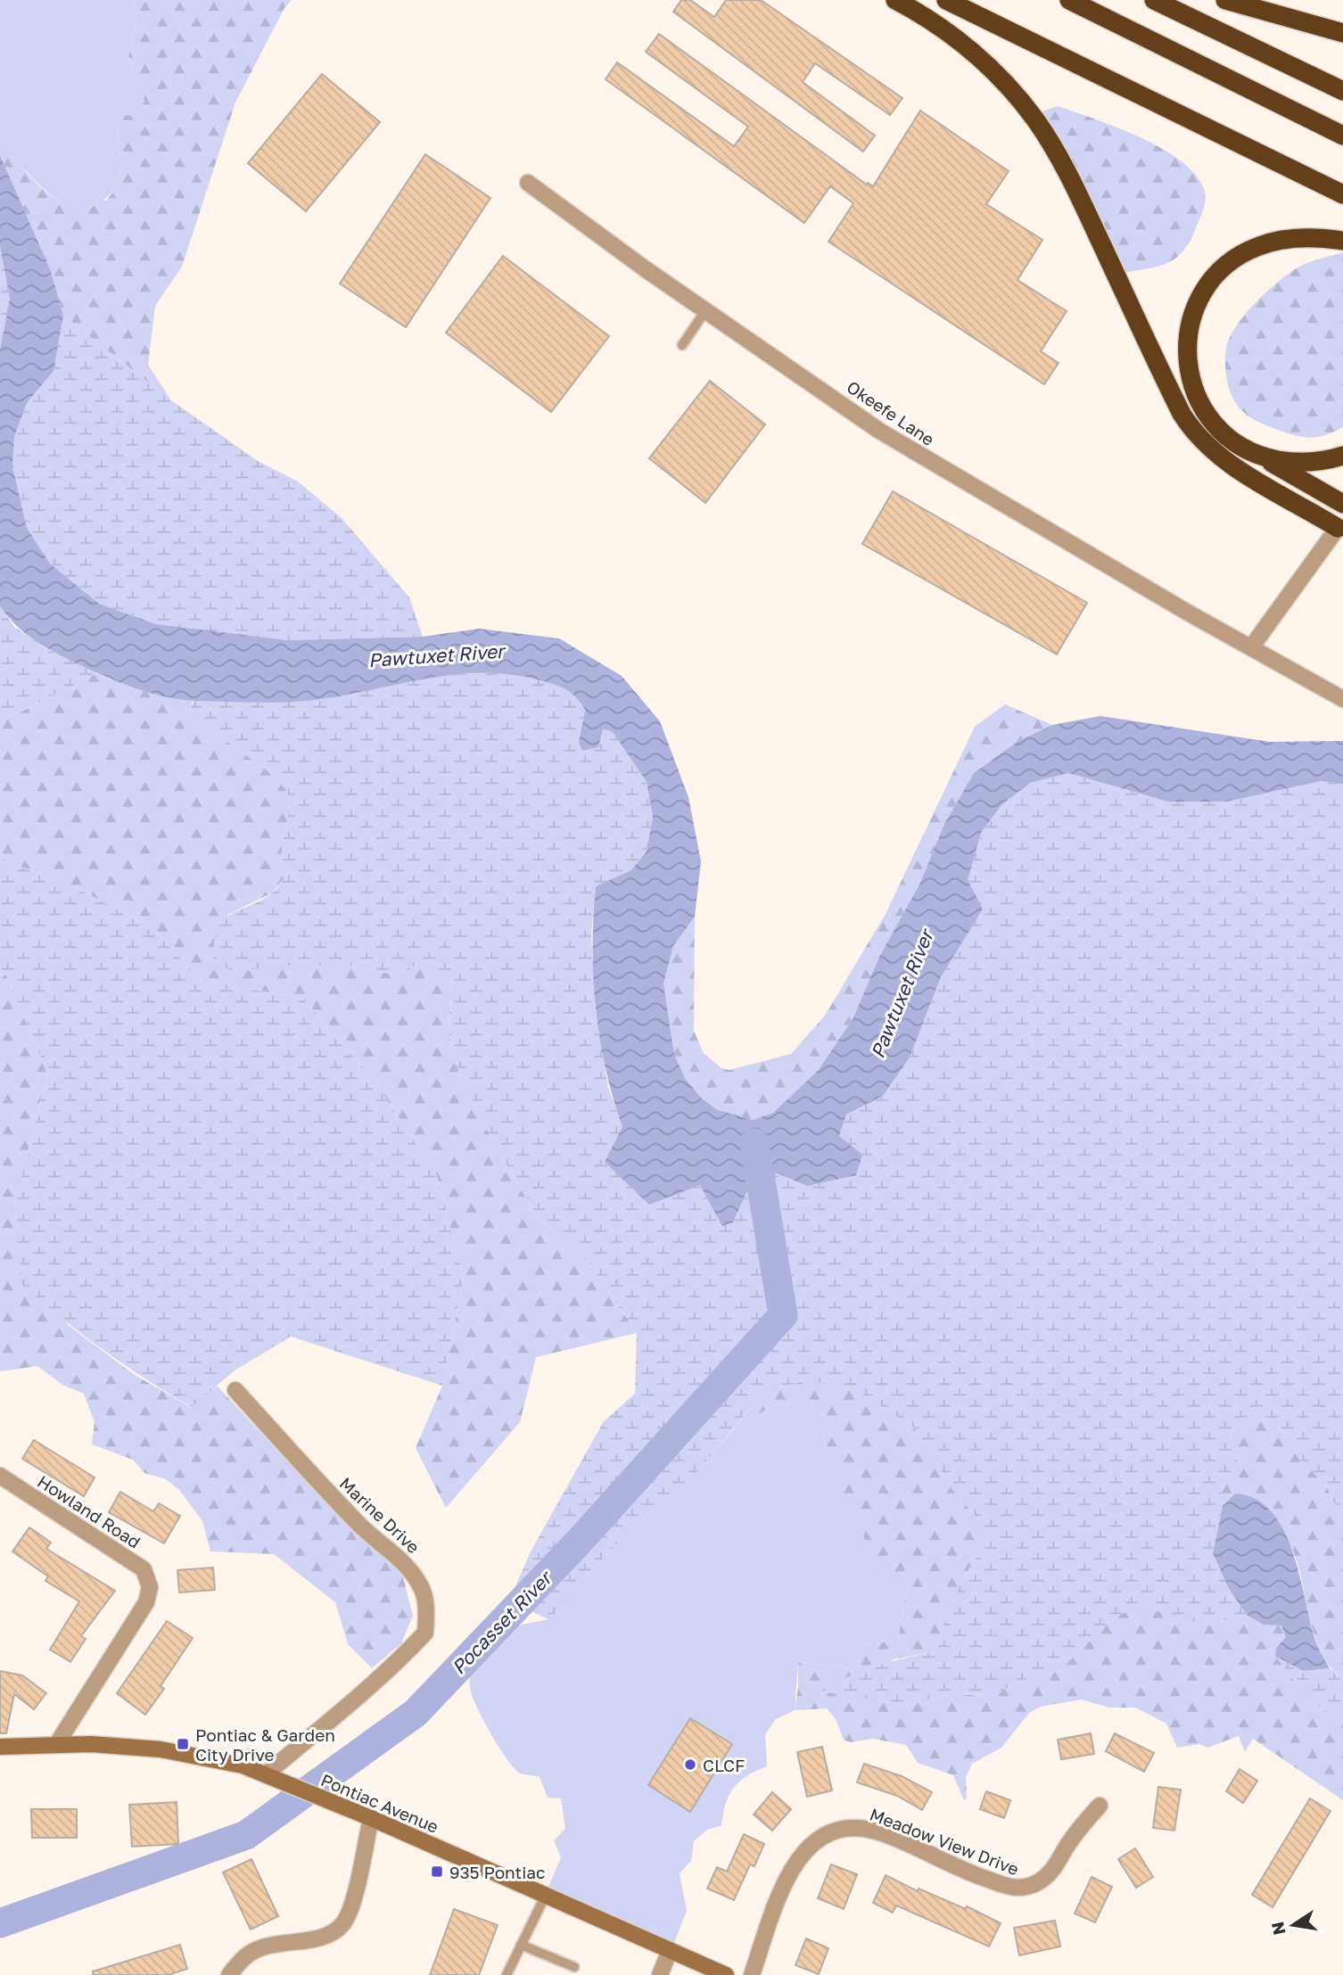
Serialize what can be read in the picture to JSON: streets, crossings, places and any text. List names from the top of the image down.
{
  "streets": {
    "main road": ["Pontiac Avenue"],
    "street": [
      "Okeefe Lane",
      "Howland Road",
      "Marine Drive",
      "Meadow View Drive"
    ]
  },
  "crossings": [
    ["Howland Road", "Pontiac Avenue"],
    ["Marine Drive", "Pontiac Avenue"]
  ],
  "water": ["Pawtuxet River", "Pocasset River"],
  "places": {
    "transit": ["Pontiac & Garden City Drive", "935 Pontiac"],
    "other": ["CLCF"]
  },
  "north": "left"
}
